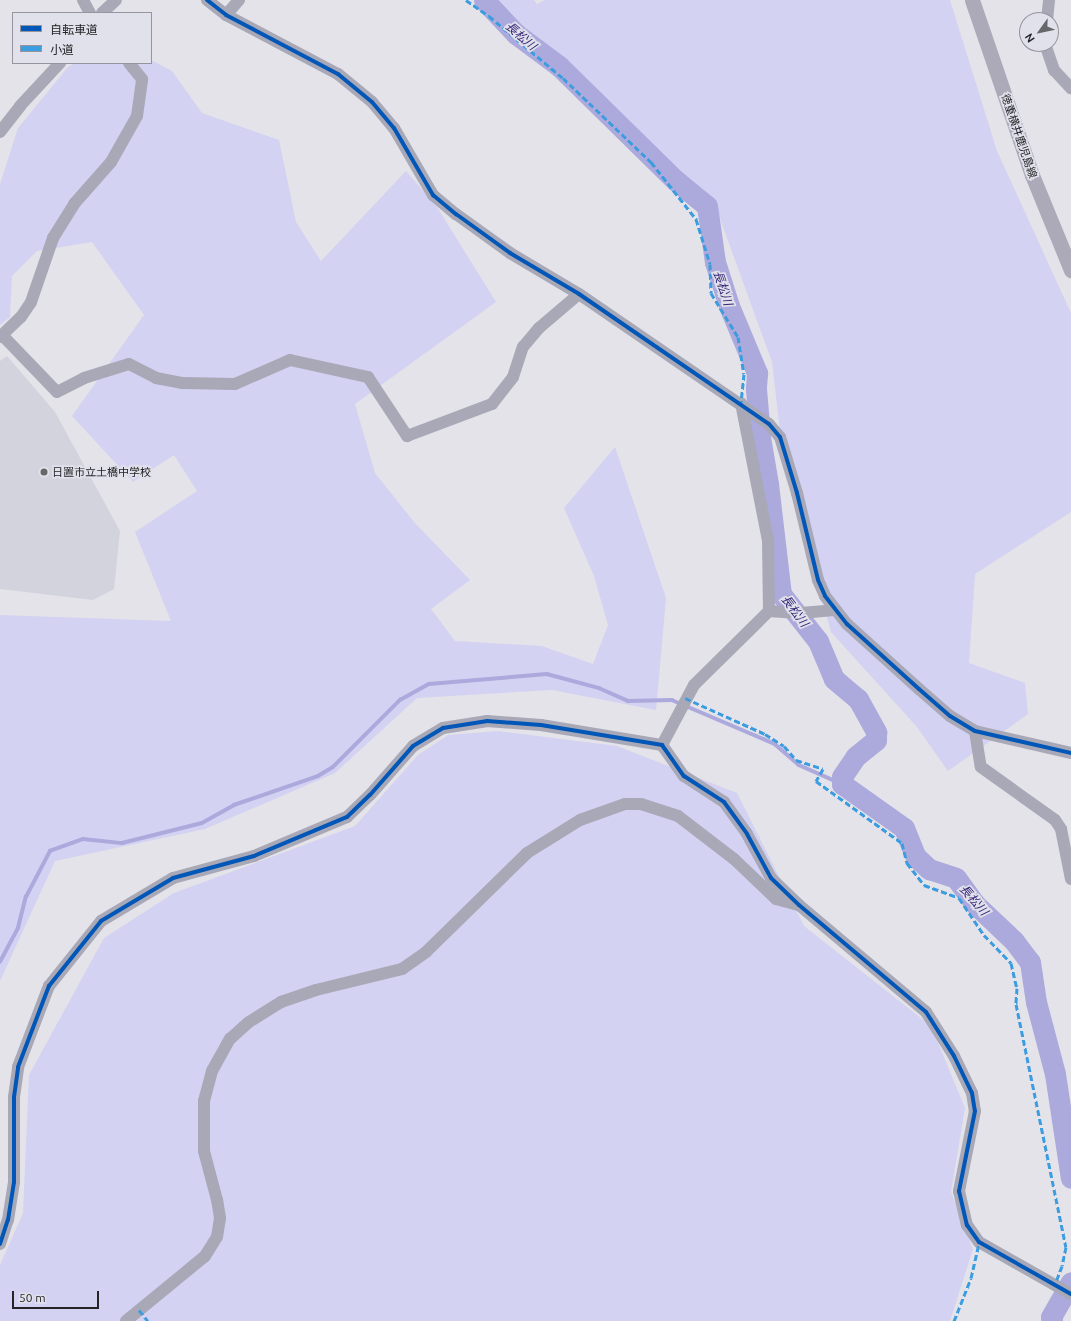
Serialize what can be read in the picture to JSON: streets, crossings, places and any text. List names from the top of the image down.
{
  "streets": {
    "main road": ["徳重横井鹿児島線"]
  },
  "water": ["長松川"],
  "places": ["日置市立土橋中学校"],
  "legend": ["自転車道", "小道"],
  "scale_bar": "50 m",
  "north": "bottom left"
}
